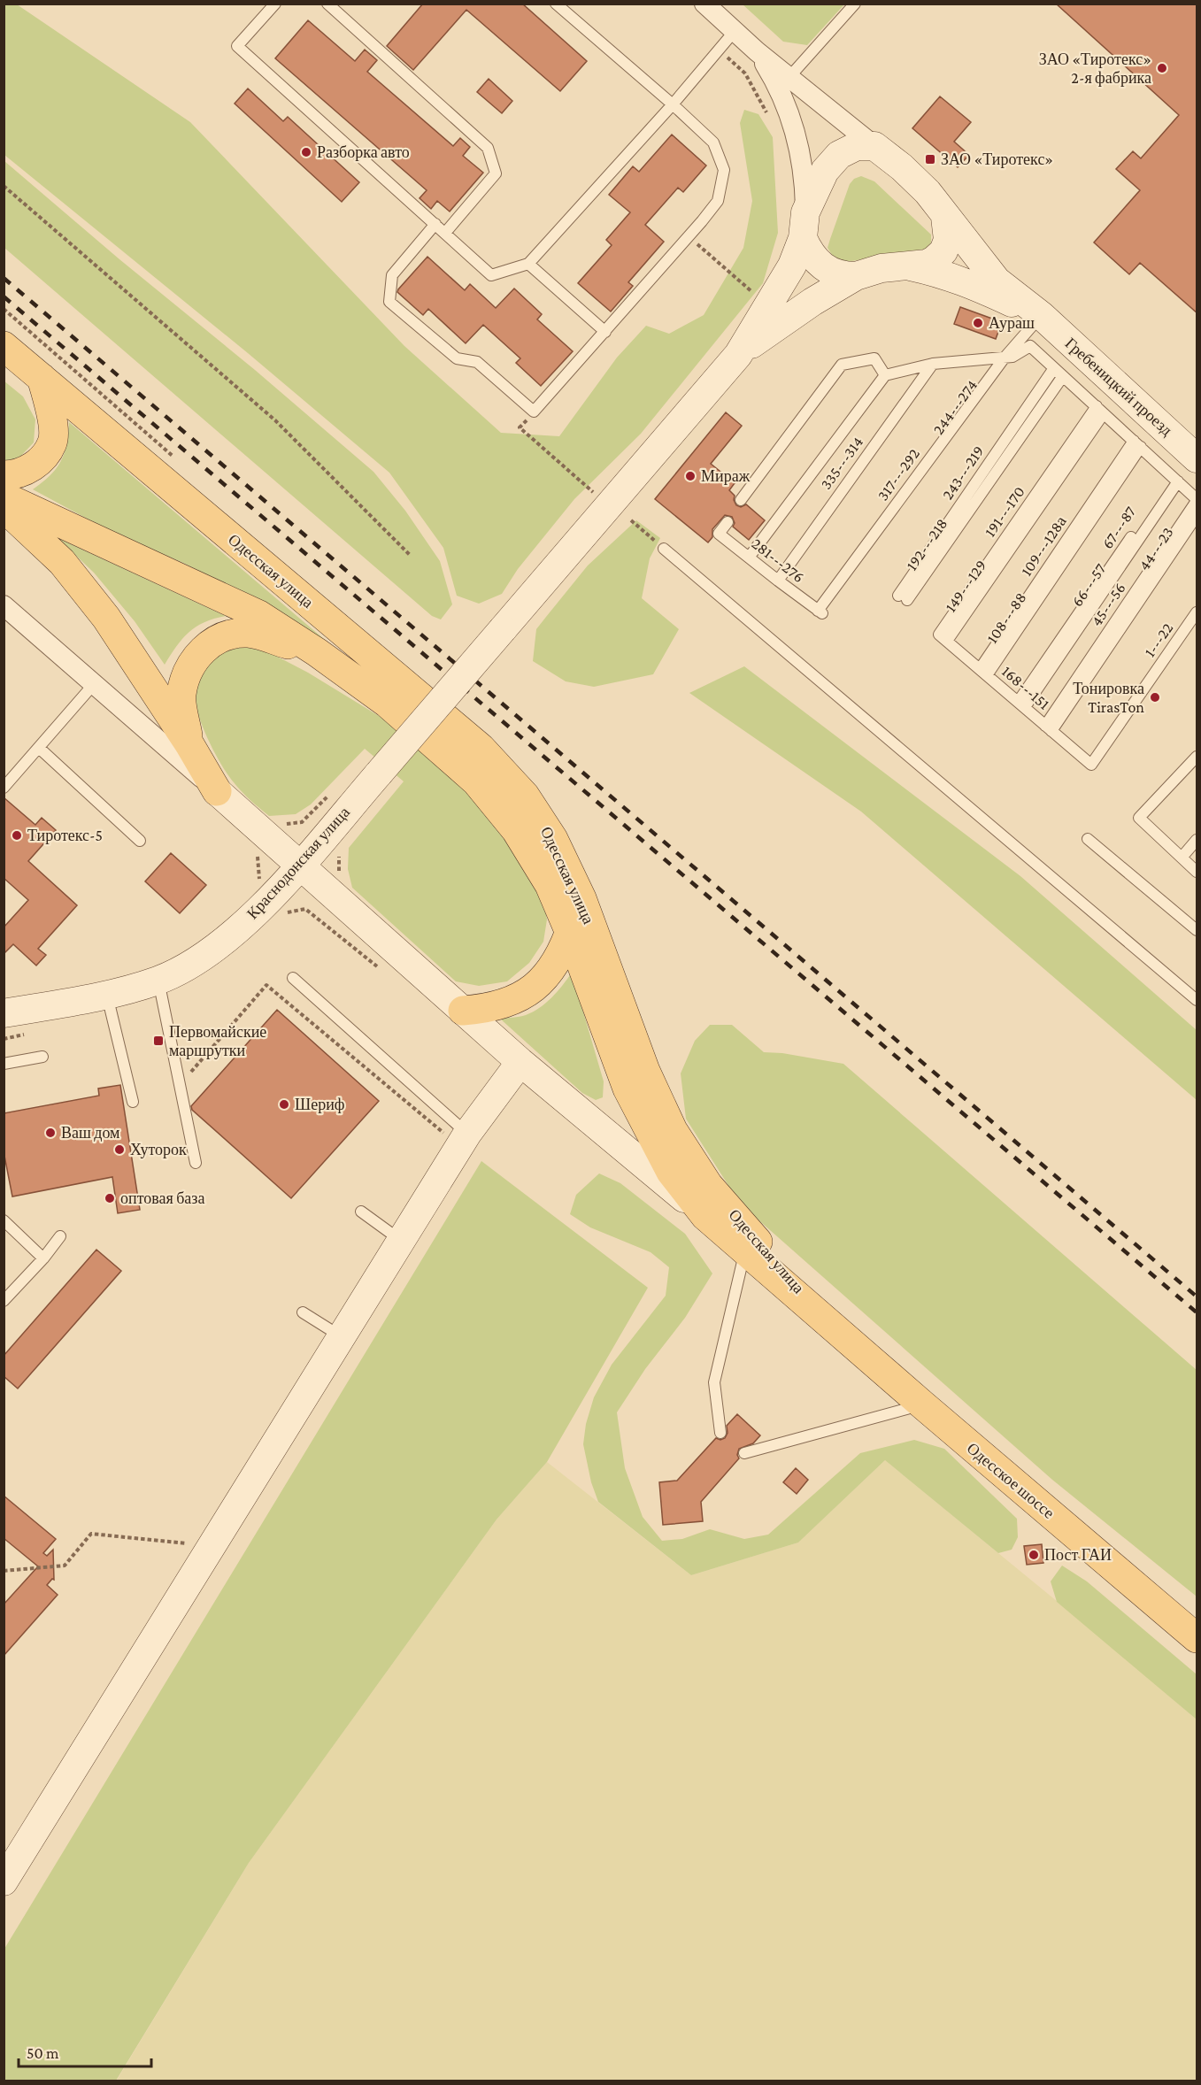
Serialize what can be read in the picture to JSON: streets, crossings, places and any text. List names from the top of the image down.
{
  "streets": {
    "main road": ["Одесская улица", "Одесское шоссе"],
    "street": ["Гребеницкий проезд", "Краснодонская улица"],
    "lane": [
      "244---274",
      "335---314",
      "243---219",
      "191---170",
      "67---87",
      "192---218",
      "109---128а",
      "44---23",
      "281---276",
      "149---129",
      "45---56",
      "1---22",
      "168---151"
    ]
  },
  "crossings": [
    ["Гребеницкий проезд", "244---274"],
    ["244---274", "281---276"],
    ["335---314", "281---276"],
    ["243---219", "192---218"],
    ["191---170", "149---129"],
    ["191---170", "168---151"],
    ["67---87", "168---151"],
    ["109---128а", "168---151"],
    ["44---23", "45---56"],
    ["44---23", "168---151"],
    ["Одесская улица", "Краснодонская улица"],
    ["Одесская улица", "Одесское шоссе"],
    ["149---129", "168---151"],
    ["45---56", "168---151"],
    ["1---22", "168---151"]
  ],
  "places": {
    "other": [
      "ЗАО «Тиротекс» 2-я фабрика",
      "Разборка авто",
      "Аураш",
      "Мираж",
      "Тонировка TirasTon",
      "Тиротекс-5",
      "Шериф",
      "Ваш дом",
      "Хуторок",
      "оптовая база",
      "Пост ГАИ"
    ],
    "transit": ["ЗАО «Тиротекс»", "Первомайские маршрутки"]
  },
  "scale_bar": "50 m"
}
